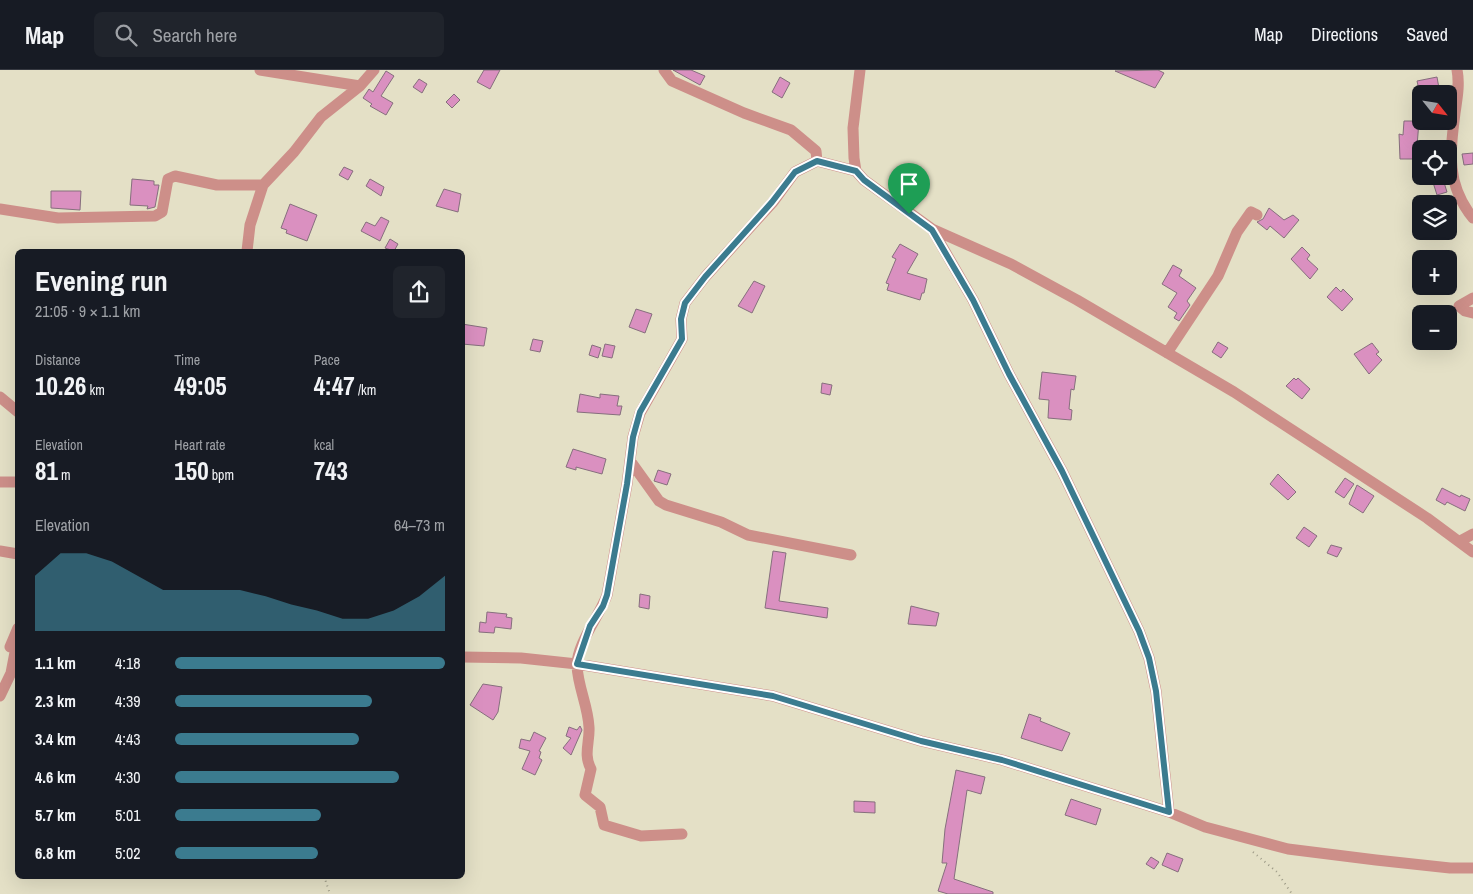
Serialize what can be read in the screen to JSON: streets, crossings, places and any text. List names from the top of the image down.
{
  "north": "bottom right",
  "page": {
    "header": "Map",
    "search": "Search here",
    "nav": ["Map", "Directions", "Saved"],
    "map_buttons": ["+", "−"],
    "heading": ["Evening run", "21:05 · 9 × 1.1 km"],
    "stats": [
      ["Distance", "10.26 km"],
      ["Time", "49:05"],
      ["Pace", "4:47 /km"],
      ["Elevation", "81 m"],
      ["Heart rate", "150 bpm"],
      ["kcal", "743"]
    ],
    "chart": ["Elevation", "64–73 m"],
    "list": [
      {
        "name": "1.1 km",
        "note": "4:18"
      },
      {
        "name": "2.3 km",
        "note": "4:39"
      },
      {
        "name": "3.4 km",
        "note": "4:43"
      },
      {
        "name": "4.6 km",
        "note": "4:30"
      },
      {
        "name": "5.7 km",
        "note": "5:01"
      },
      {
        "name": "6.8 km",
        "note": "5:02"
      }
    ]
  }
}
